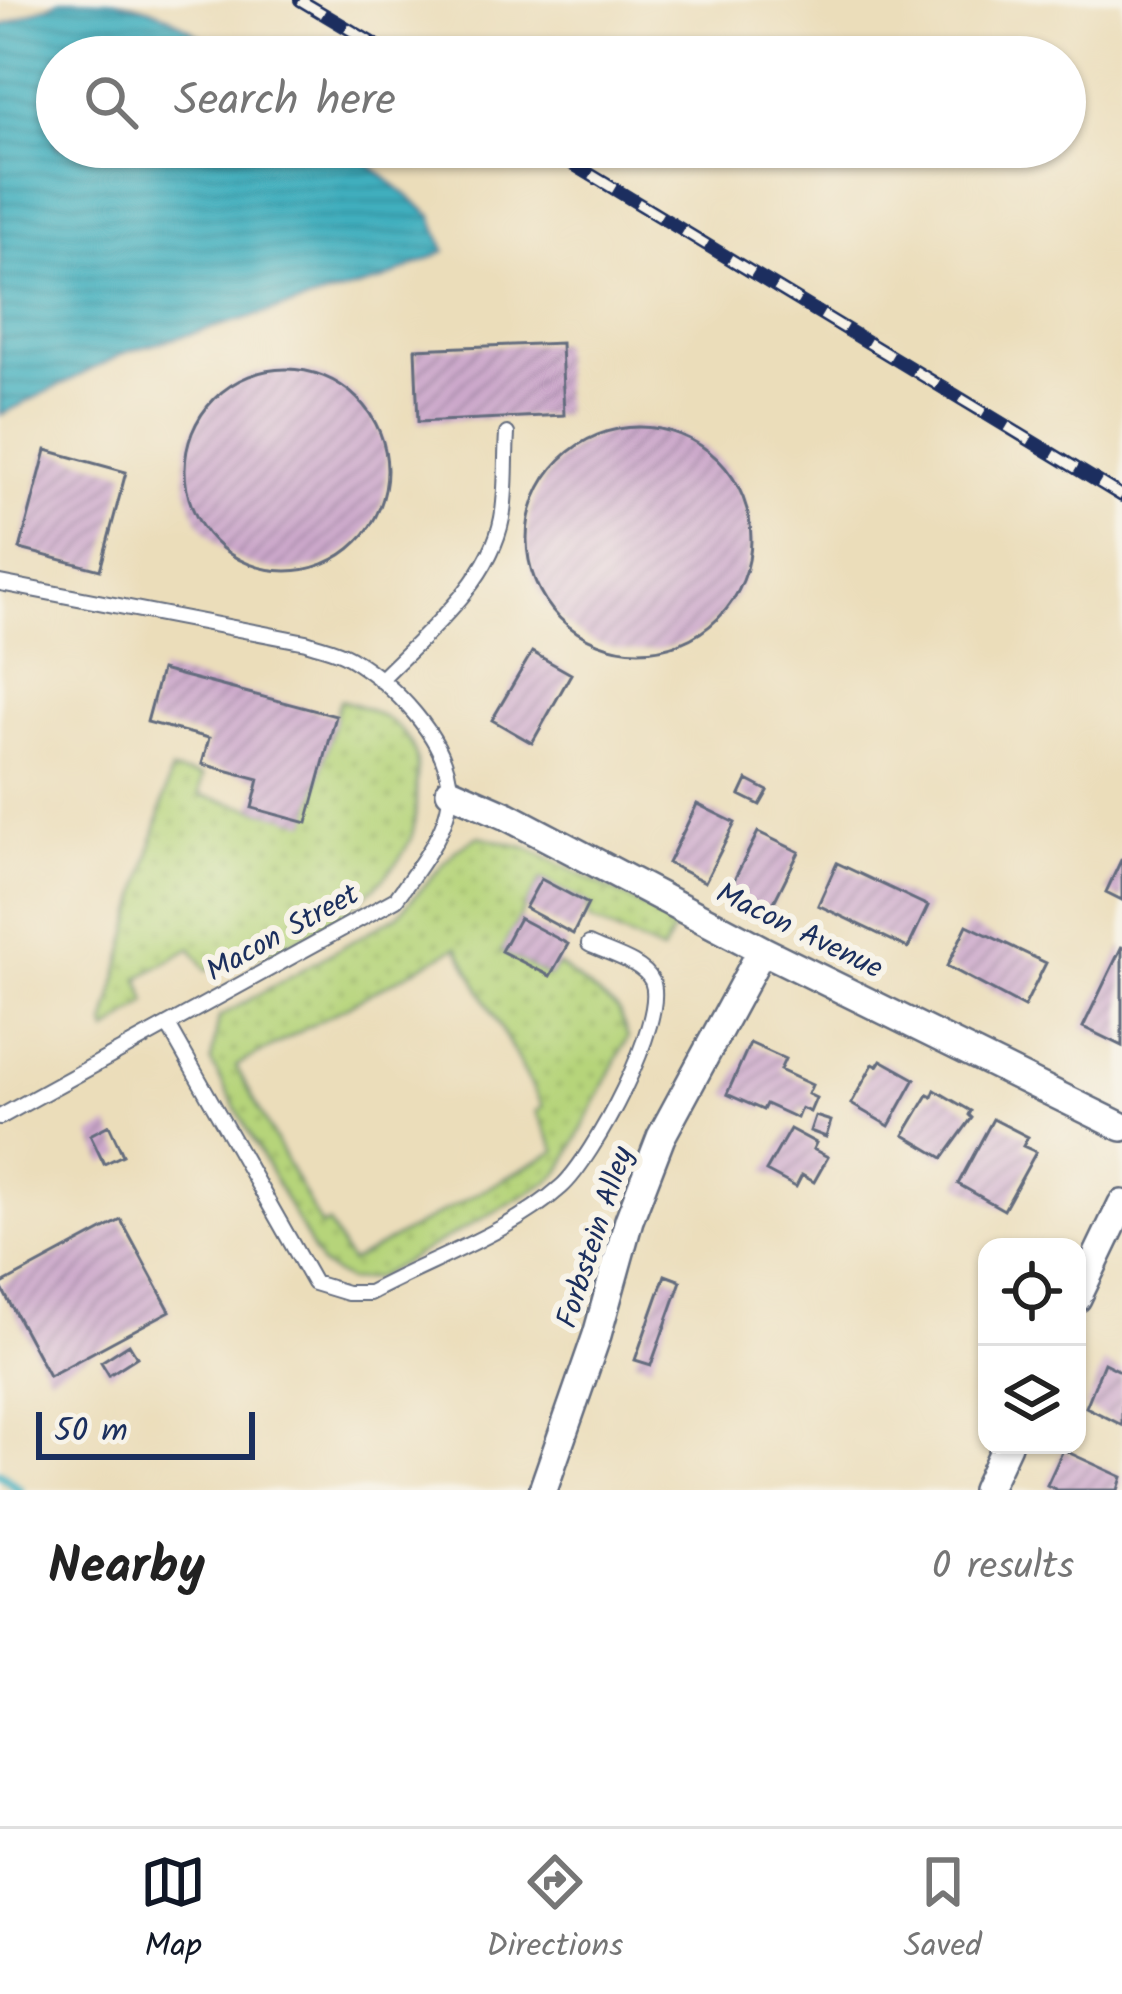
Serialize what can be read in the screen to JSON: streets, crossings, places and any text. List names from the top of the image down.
{
  "streets": {
    "street": ["Macon Avenue", "Forbstein Alley"],
    "lane": ["Macon Street"]
  },
  "crossings": [
    ["Macon Avenue", "Macon Street"],
    ["Macon Avenue", "Forbstein Alley"]
  ],
  "scale_bar": "50 m",
  "page": {
    "search": "Search here",
    "scale": "50 m",
    "heading": ["Nearby", "0 results"],
    "nav": ["Map", "Directions", "Saved"]
  }
}
